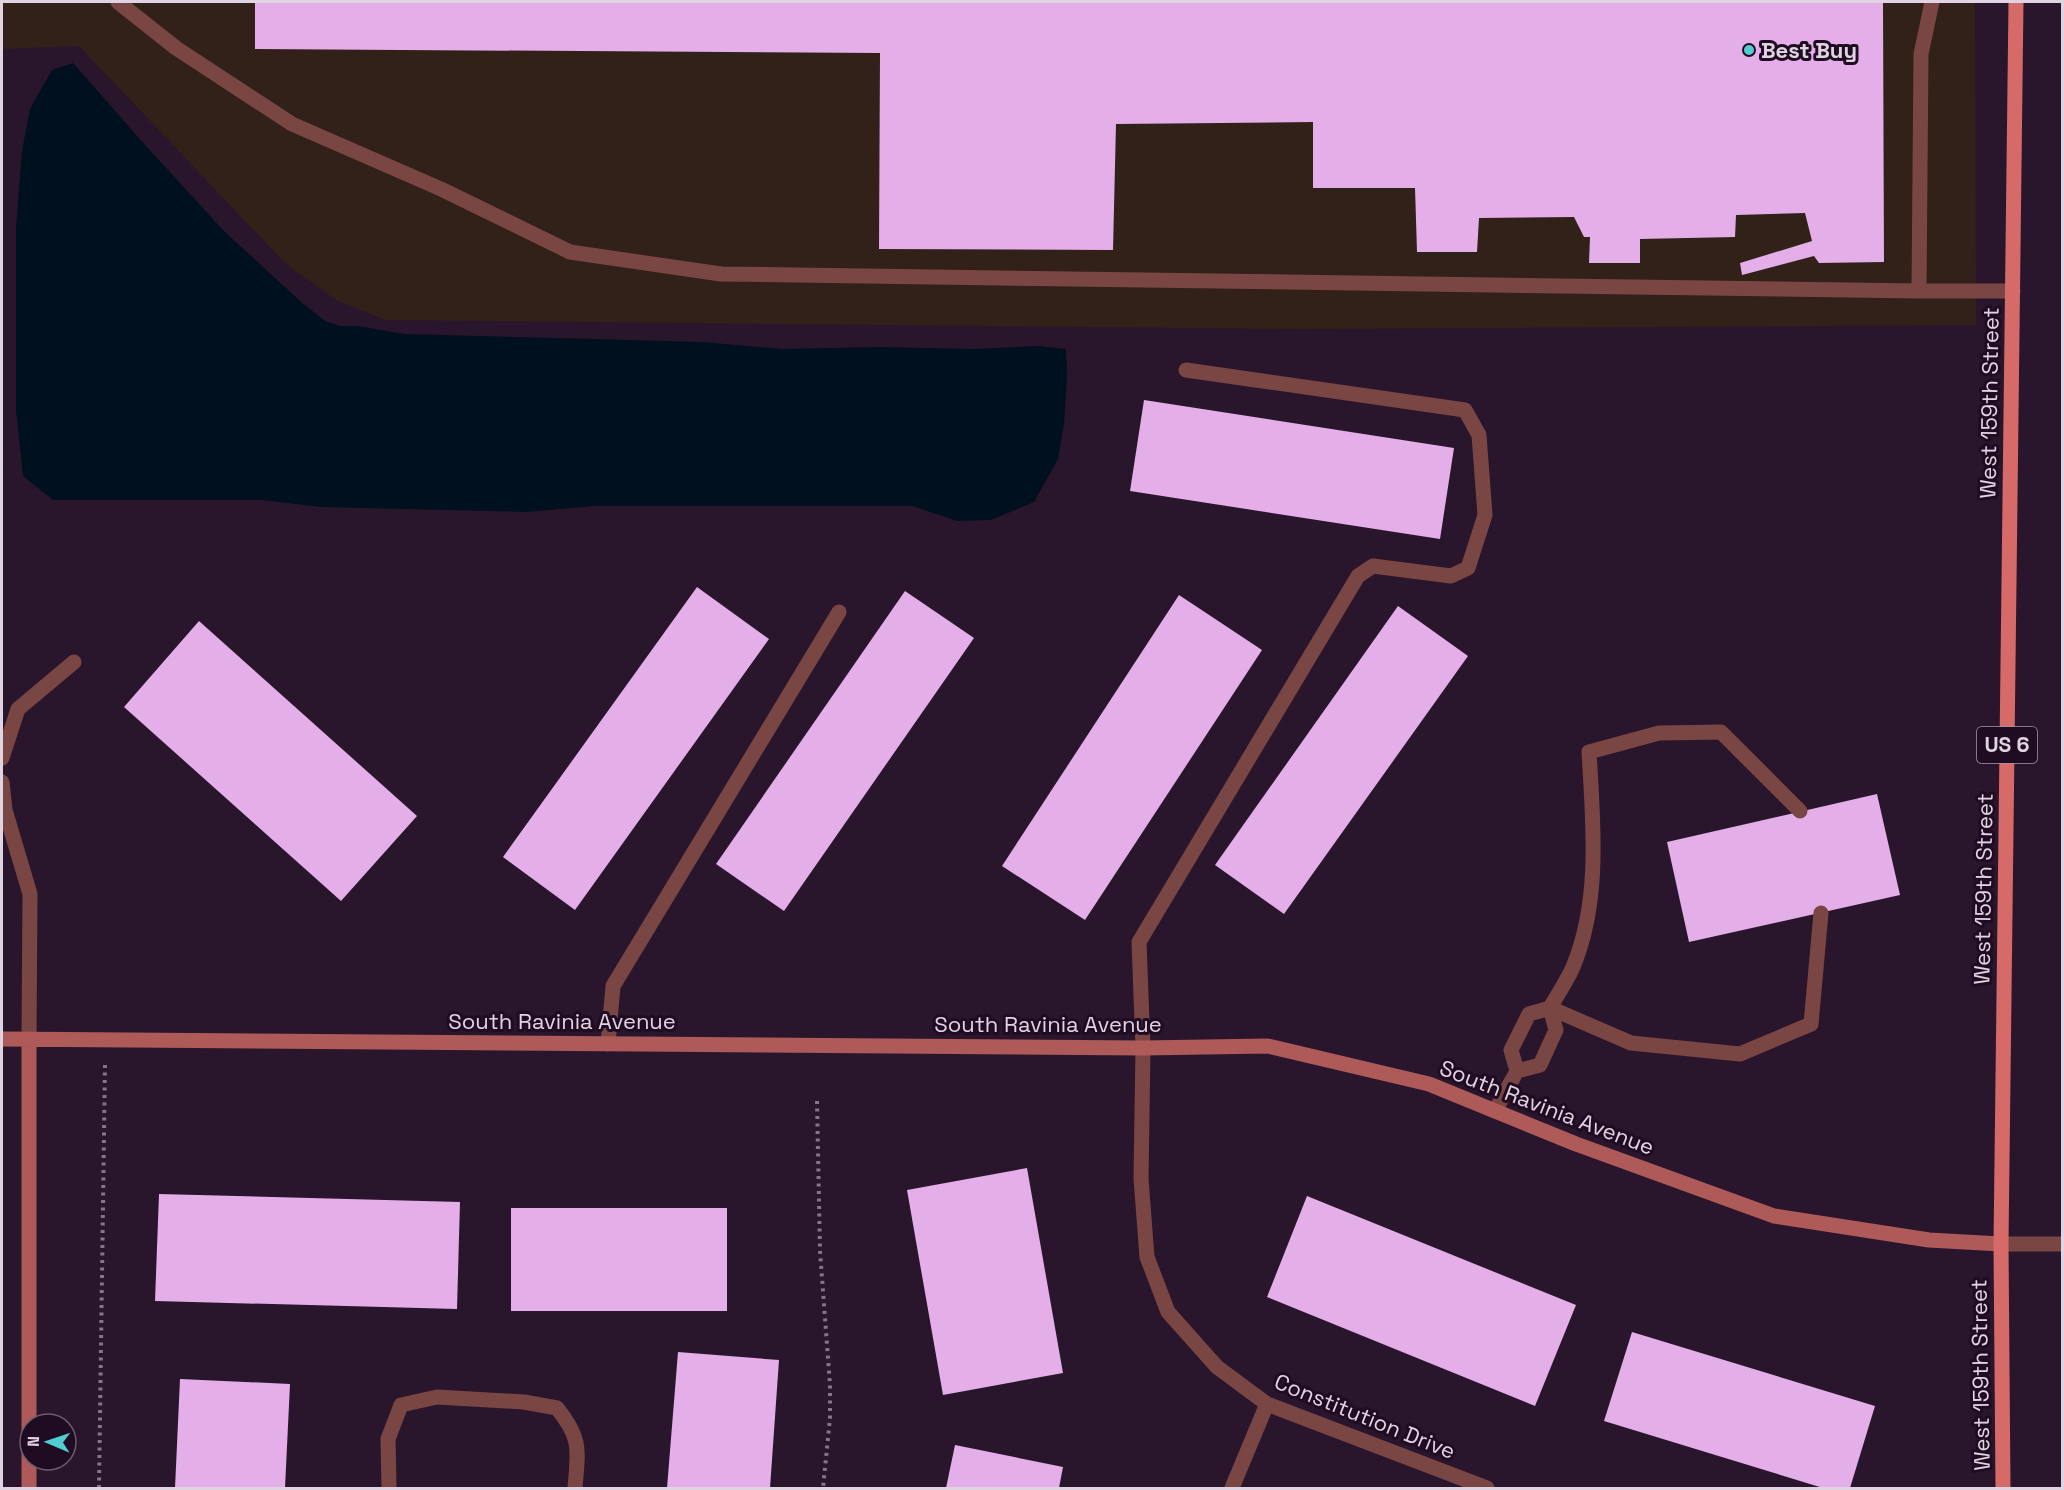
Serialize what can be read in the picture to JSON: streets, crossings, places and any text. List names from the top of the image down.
{
  "streets": {
    "main road": ["West 159th Street", "US 6"],
    "street": ["South Ravinia Avenue", "Constitution Drive"]
  },
  "crossings": [
    ["West 159th Street", "South Ravinia Avenue"],
    ["South Ravinia Avenue", "Constitution Drive"]
  ],
  "places": ["Best Buy"],
  "north": "left"
}
